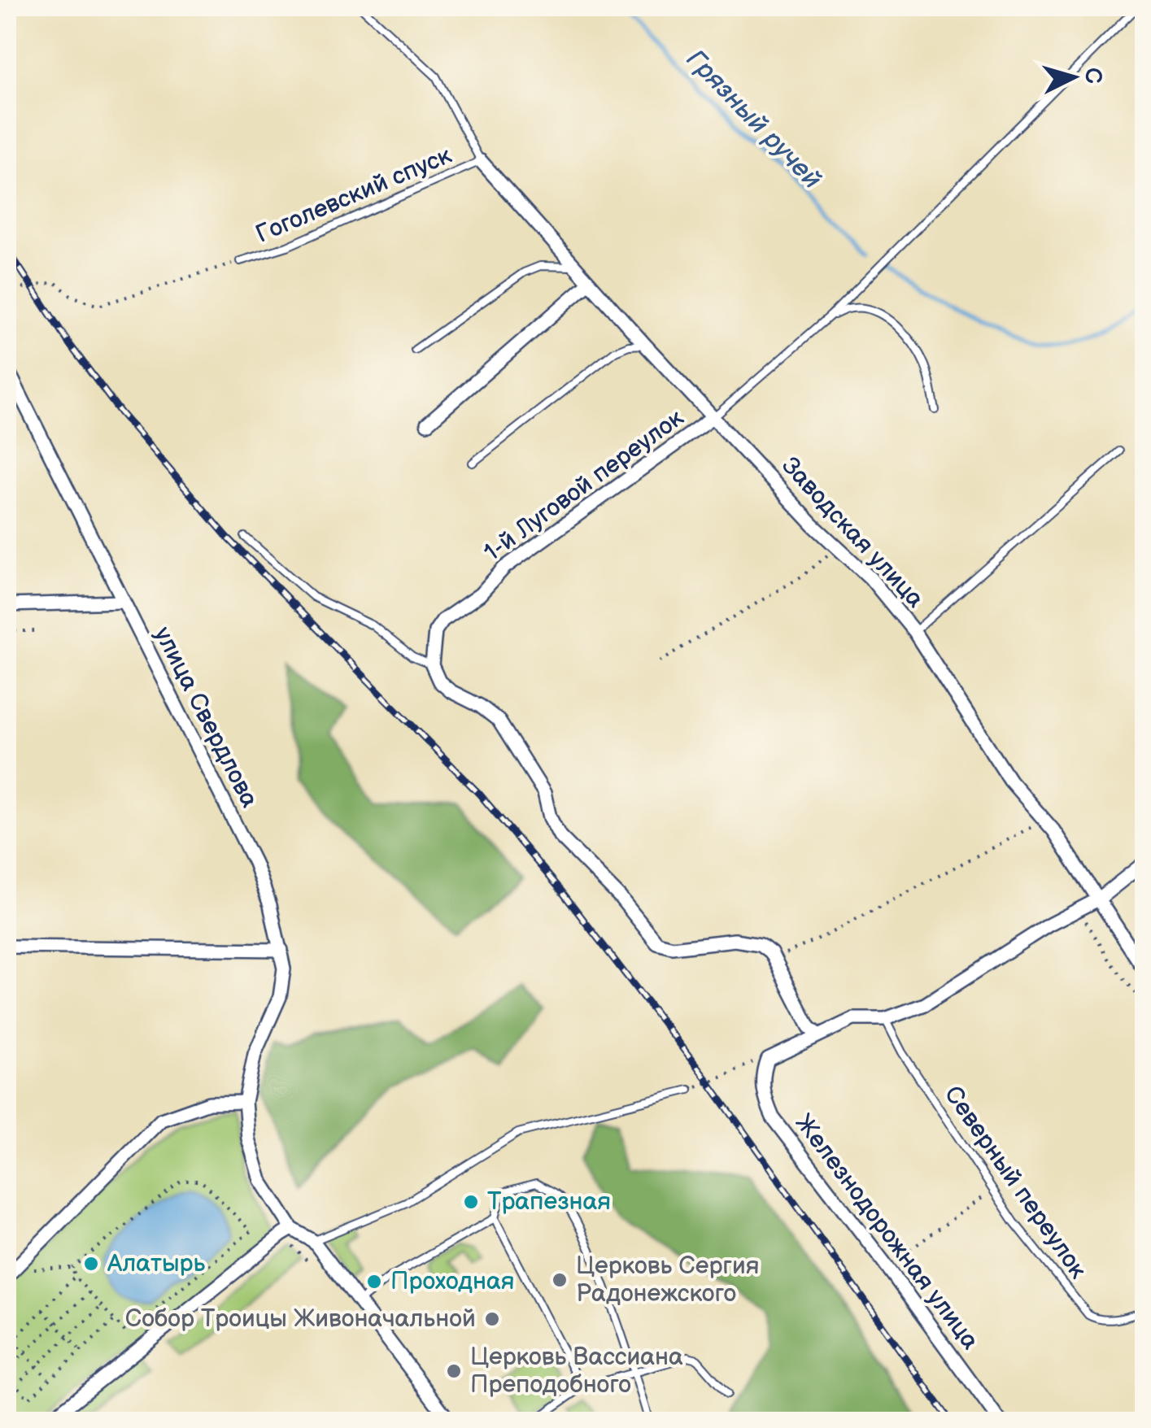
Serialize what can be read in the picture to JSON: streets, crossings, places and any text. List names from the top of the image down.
{
  "streets": {
    "street": [
      "1-й Луговой переулок",
      "Заводская улица",
      "улица Свердлова",
      "Железнодорожная улица"
    ],
    "lane": ["Гоголевский спуск", "Северный переулок"]
  },
  "crossings": [
    ["Гоголевский спуск", "Заводская улица"],
    ["1-й Луговой переулок", "Заводская улица"]
  ],
  "water": ["Грязный ручей"],
  "places": [
    "Трапезная",
    "Алатырь",
    "Церковь Сергия Радонежского",
    "Проходная",
    "Собор Троицы Живоначальной",
    "Церковь Вассиана Преподобного"
  ],
  "north": "right"
}
